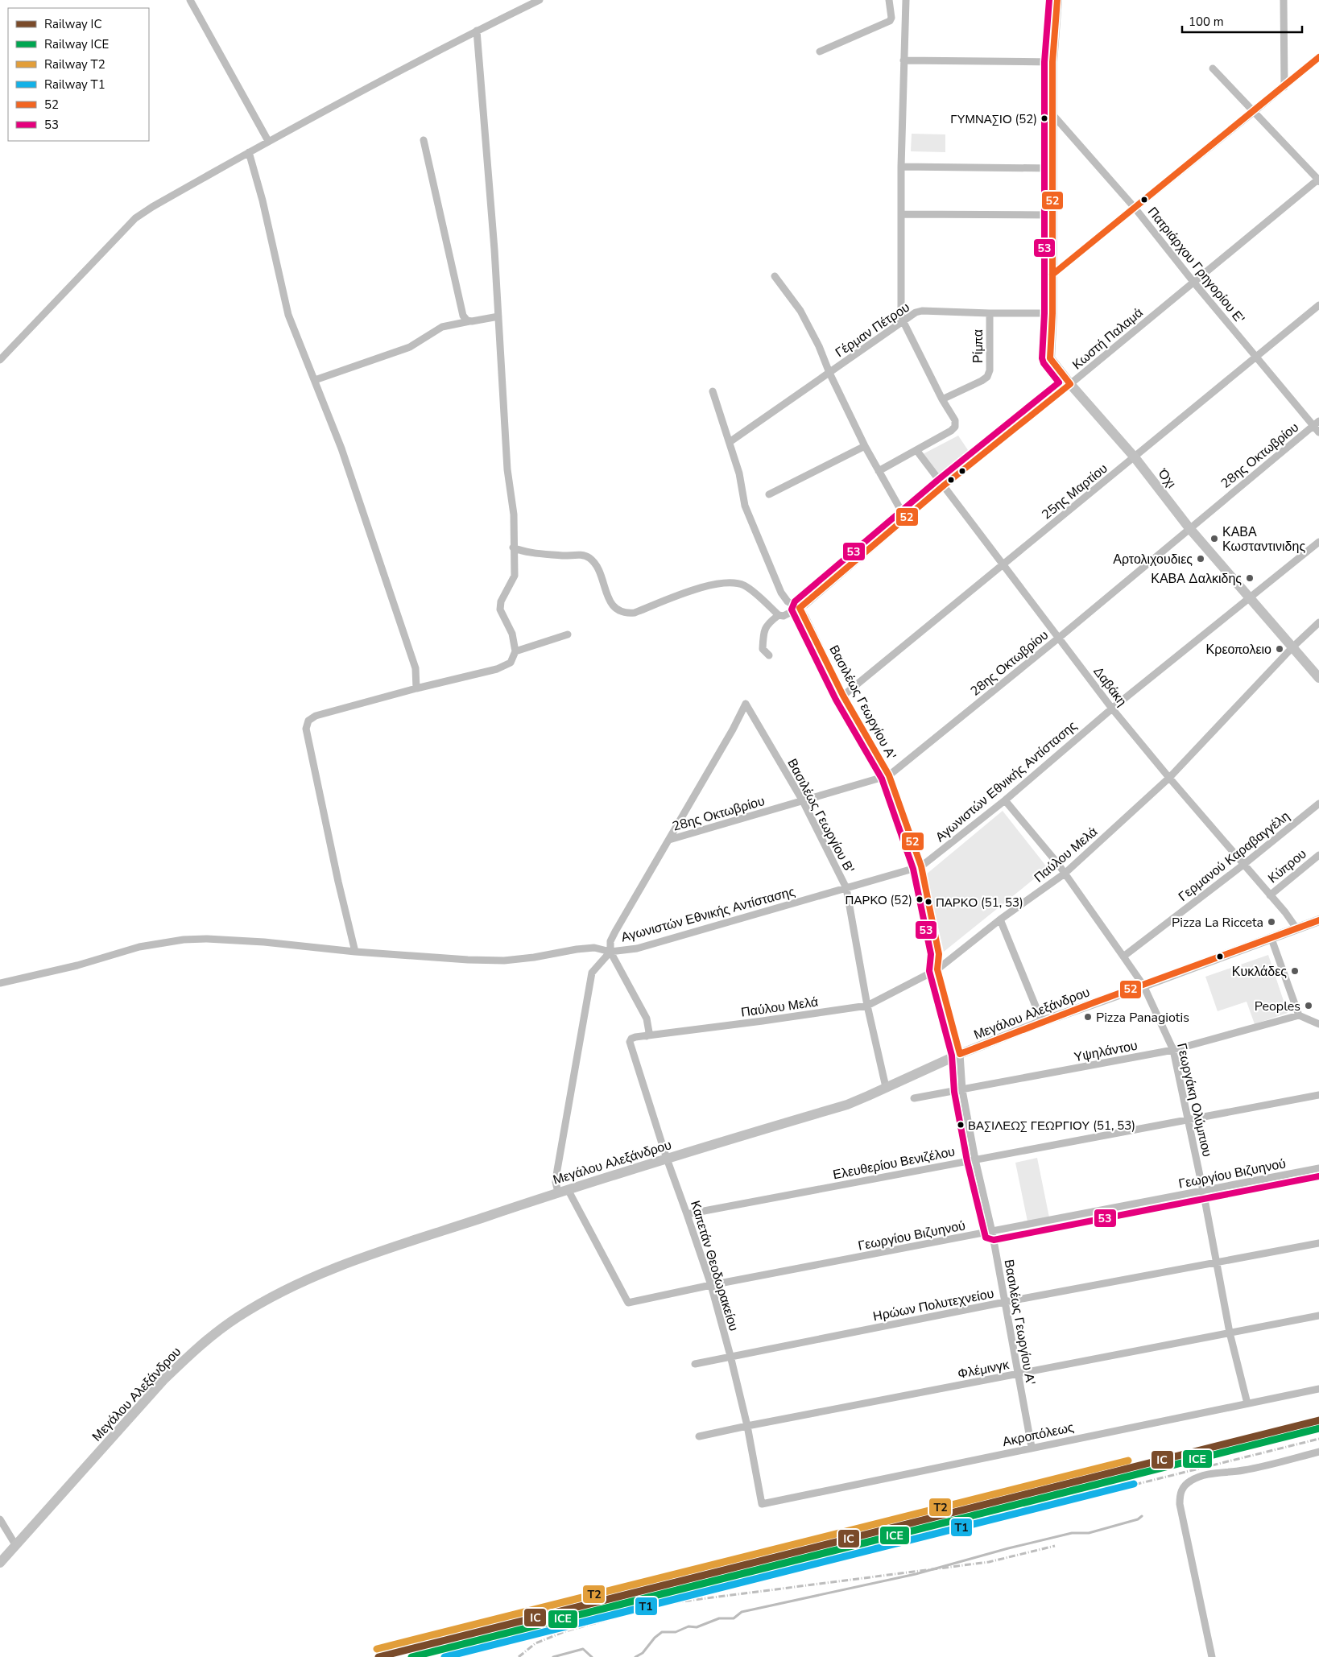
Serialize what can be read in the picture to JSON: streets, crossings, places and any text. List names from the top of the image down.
{
  "streets": {
    "street": [
      "Πατριάρχου Γρηγορίου Ε'",
      "Γέρμαν Πέτρου",
      "Κωστή Παλαμά",
      "Ρίμπα",
      "28ης Οκτωβρίου",
      "Όχι",
      "25ης Μαρτίου",
      "Δαβάκη",
      "Βασιλέως Γεωργίου Α'",
      "Αγωνιστών Εθνικής Αντίστασης",
      "Βασιλέως Γεωργίου Β'",
      "Παύλου Μελά",
      "Γερμανού Καραβαγγέλη",
      "Κύπρου",
      "Μεγάλου Αλεξάνδρου",
      "Υψηλάντου",
      "Γεωργάκη Ολύμπιου",
      "Ελευθερίου Βενιζέλου",
      "Γεωργίου Βιζυηνού",
      "Καπετάν Θεοδωρακείου",
      "Ηρώων Πολυτεχνείου",
      "Φλέμινγκ",
      "Ακροπόλεως"
    ]
  },
  "crossings": [
    ["Πατριάρχου Γρηγορίου Ε'", "Κωστή Παλαμά"],
    ["Πατριάρχου Γρηγορίου Ε'", "28ης Οκτωβρίου"],
    ["Πατριάρχου Γρηγορίου Ε'", "Όχι"],
    ["Πατριάρχου Γρηγορίου Ε'", "25ης Μαρτίου"],
    ["Γέρμαν Πέτρου", "Ρίμπα"],
    ["Γέρμαν Πέτρου", "Όχι"],
    ["Κωστή Παλαμά", "Όχι"],
    ["Κωστή Παλαμά", "Δαβάκη"],
    ["Κωστή Παλαμά", "Βασιλέως Γεωργίου Α'"],
    ["28ης Οκτωβρίου", "Όχι"],
    ["28ης Οκτωβρίου", "Δαβάκη"],
    ["28ης Οκτωβρίου", "Βασιλέως Γεωργίου Α'"],
    ["28ης Οκτωβρίου", "Βασιλέως Γεωργίου Β'"],
    ["Όχι", "25ης Μαρτίου"],
    ["Όχι", "Αγωνιστών Εθνικής Αντίστασης"],
    ["Όχι", "Παύλου Μελά"],
    ["25ης Μαρτίου", "Δαβάκη"],
    ["25ης Μαρτίου", "Βασιλέως Γεωργίου Α'"],
    ["Δαβάκη", "Αγωνιστών Εθνικής Αντίστασης"],
    ["Δαβάκη", "Παύλου Μελά"],
    ["Δαβάκη", "Γερμανού Καραβαγγέλη"],
    ["Δαβάκη", "Κύπρου"],
    ["Δαβάκη", "Μεγάλου Αλεξάνδρου"],
    ["Βασιλέως Γεωργίου Α'", "Αγωνιστών Εθνικής Αντίστασης"],
    ["Βασιλέως Γεωργίου Α'", "Παύλου Μελά"],
    ["Βασιλέως Γεωργίου Α'", "Μεγάλου Αλεξάνδρου"],
    ["Βασιλέως Γεωργίου Α'", "Υψηλάντου"],
    ["Βασιλέως Γεωργίου Α'", "Ελευθερίου Βενιζέλου"],
    ["Βασιλέως Γεωργίου Α'", "Γεωργίου Βιζυηνού"],
    ["Βασιλέως Γεωργίου Α'", "Ηρώων Πολυτεχνείου"],
    ["Βασιλέως Γεωργίου Α'", "Φλέμινγκ"],
    ["Βασιλέως Γεωργίου Α'", "Ακροπόλεως"],
    ["Αγωνιστών Εθνικής Αντίστασης", "Βασιλέως Γεωργίου Β'"],
    ["Αγωνιστών Εθνικής Αντίστασης", "Γεωργάκη Ολύμπιου"],
    ["Βασιλέως Γεωργίου Β'", "Παύλου Μελά"],
    ["Βασιλέως Γεωργίου Β'", "Μεγάλου Αλεξάνδρου"],
    ["Παύλου Μελά", "Γεωργάκη Ολύμπιου"],
    ["Παύλου Μελά", "Καπετάν Θεοδωρακείου"],
    ["Γερμανού Καραβαγγέλη", "Γεωργάκη Ολύμπιου"],
    ["Μεγάλου Αλεξάνδρου", "Γεωργάκη Ολύμπιου"],
    ["Μεγάλου Αλεξάνδρου", "Γεωργίου Βιζυηνού"],
    ["Μεγάλου Αλεξάνδρου", "Καπετάν Θεοδωρακείου"],
    ["Υψηλάντου", "Γεωργάκη Ολύμπιου"],
    ["Γεωργάκη Ολύμπιου", "Ελευθερίου Βενιζέλου"],
    ["Γεωργάκη Ολύμπιου", "Γεωργίου Βιζυηνού"],
    ["Γεωργάκη Ολύμπιου", "Ηρώων Πολυτεχνείου"],
    ["Γεωργάκη Ολύμπιου", "Φλέμινγκ"],
    ["Γεωργάκη Ολύμπιου", "Ακροπόλεως"],
    ["Ελευθερίου Βενιζέλου", "Καπετάν Θεοδωρακείου"],
    ["Γεωργίου Βιζυηνού", "Καπετάν Θεοδωρακείου"],
    ["Καπετάν Θεοδωρακείου", "Ηρώων Πολυτεχνείου"],
    ["Καπετάν Θεοδωρακείου", "Φλέμινγκ"],
    ["Καπετάν Θεοδωρακείου", "Ακροπόλεως"]
  ],
  "places": [
    "ΓΥΜΝΑΣΙΟ (52)",
    "ΚΑΒΑ Κωσταντινιδης",
    "Αρτολιχουδιες",
    "ΚΑΒΑ Δαλκιδης",
    "Κρεοπολειο",
    "ΠΑΡΚΟ (52)",
    "ΠΑΡΚΟ (51, 53)",
    "Pizza La Ricceta",
    "Κυκλάδες",
    "Peoples",
    "Pizza Panagiotis",
    "ΒΑΣΙΛΕΩΣ ΓΕΩΡΓΙΟΥ (51, 53)"
  ],
  "lines": [
    "transit line 52",
    "transit line 53",
    "rail line IC",
    "rail line ICE",
    "rail line T2",
    "rail line T1"
  ],
  "legend": [
    "Railway IC",
    "Railway ICE",
    "Railway T2",
    "Railway T1",
    "52",
    "53"
  ],
  "scale_bar": "100 m"
}
